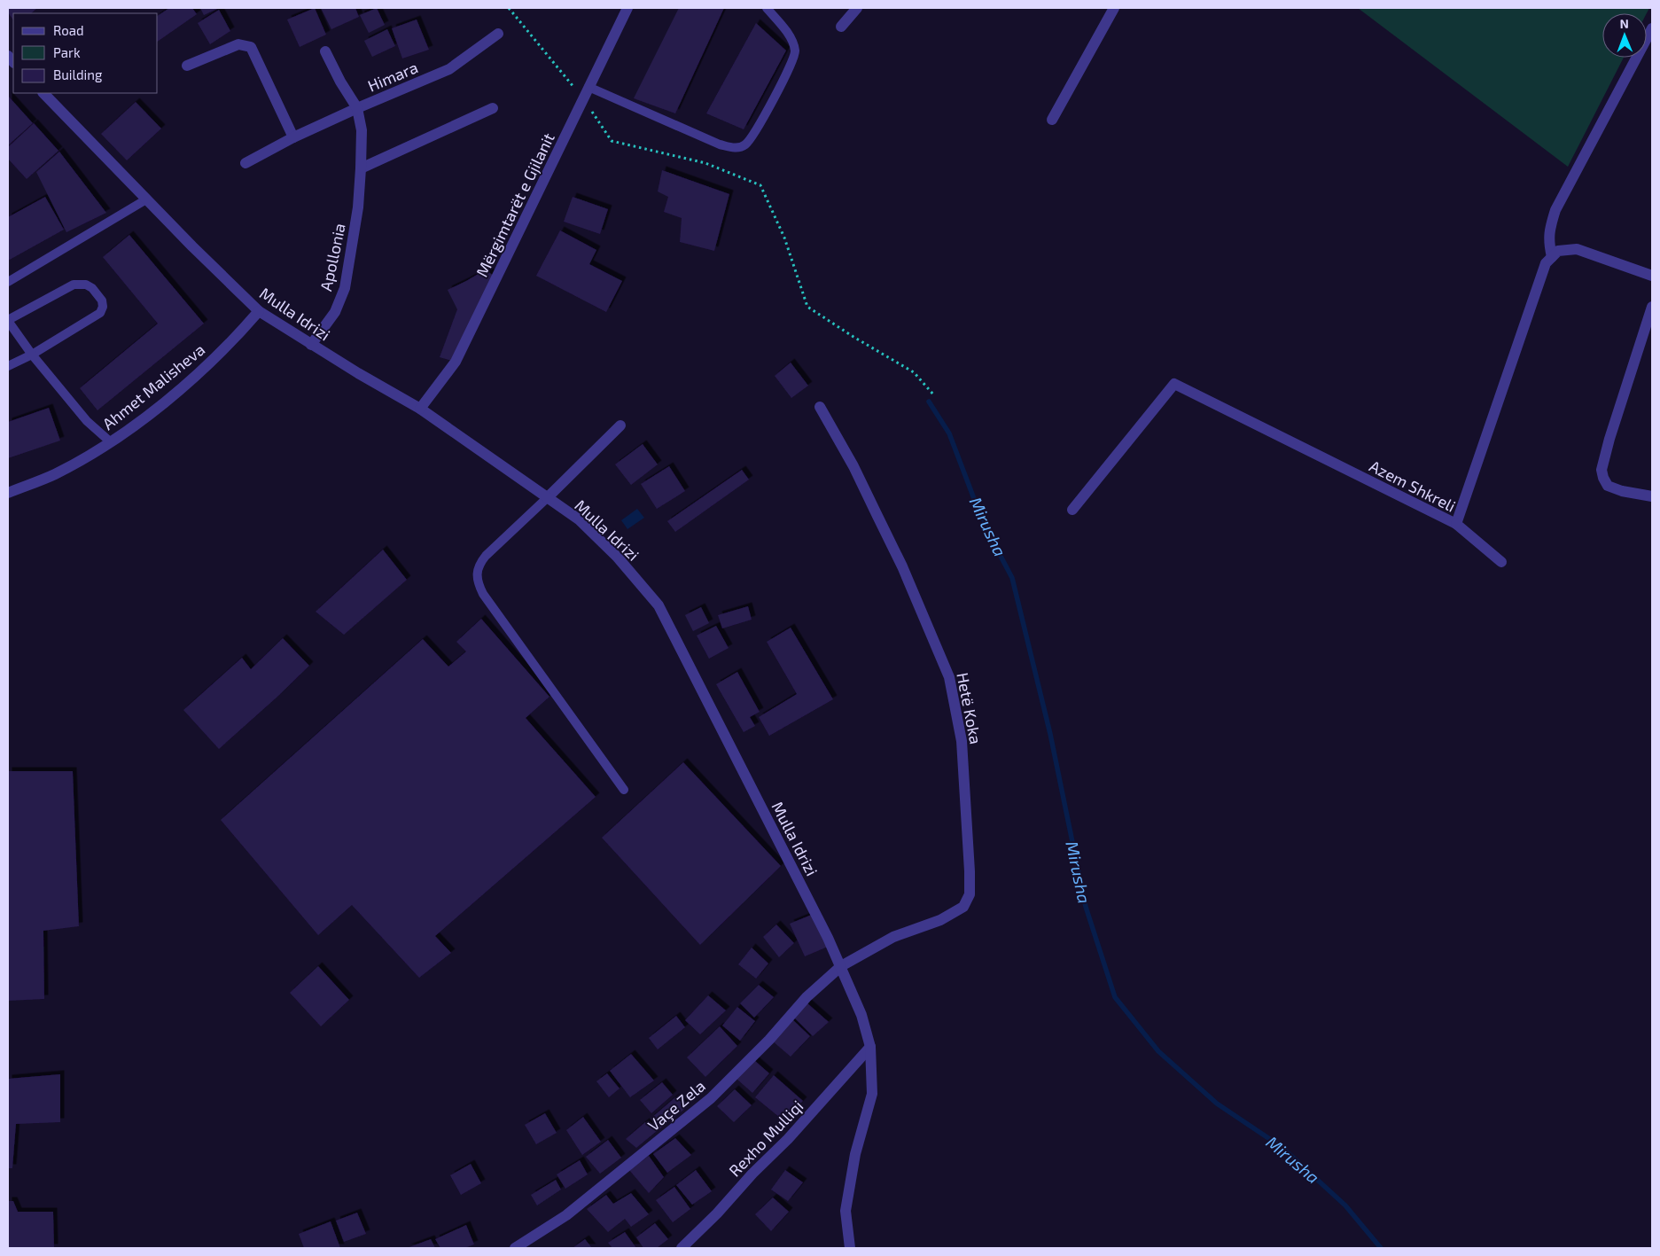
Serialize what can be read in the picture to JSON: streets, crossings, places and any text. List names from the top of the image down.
{
  "streets": {
    "street": [
      "Himara",
      "Mërgimtarët e Gjilanit",
      "Apollonia",
      "Mulla Idrizi",
      "Ahmet Malisheva",
      "Azem Shkreli",
      "Hetë Koka",
      "Vaçe Zela",
      "Rexho Mulliqi"
    ]
  },
  "crossings": [
    ["Himara", "Apollonia"],
    ["Mërgimtarët e Gjilanit", "Mulla Idrizi"],
    ["Apollonia", "Mulla Idrizi"],
    ["Mulla Idrizi", "Ahmet Malisheva"],
    ["Mulla Idrizi", "Hetë Koka"],
    ["Mulla Idrizi", "Vaçe Zela"],
    ["Mulla Idrizi", "Rexho Mulliqi"],
    ["Hetë Koka", "Vaçe Zela"]
  ],
  "water": ["Mirusha"],
  "legend": ["Road", "Park", "Building"],
  "north": "top"
}
